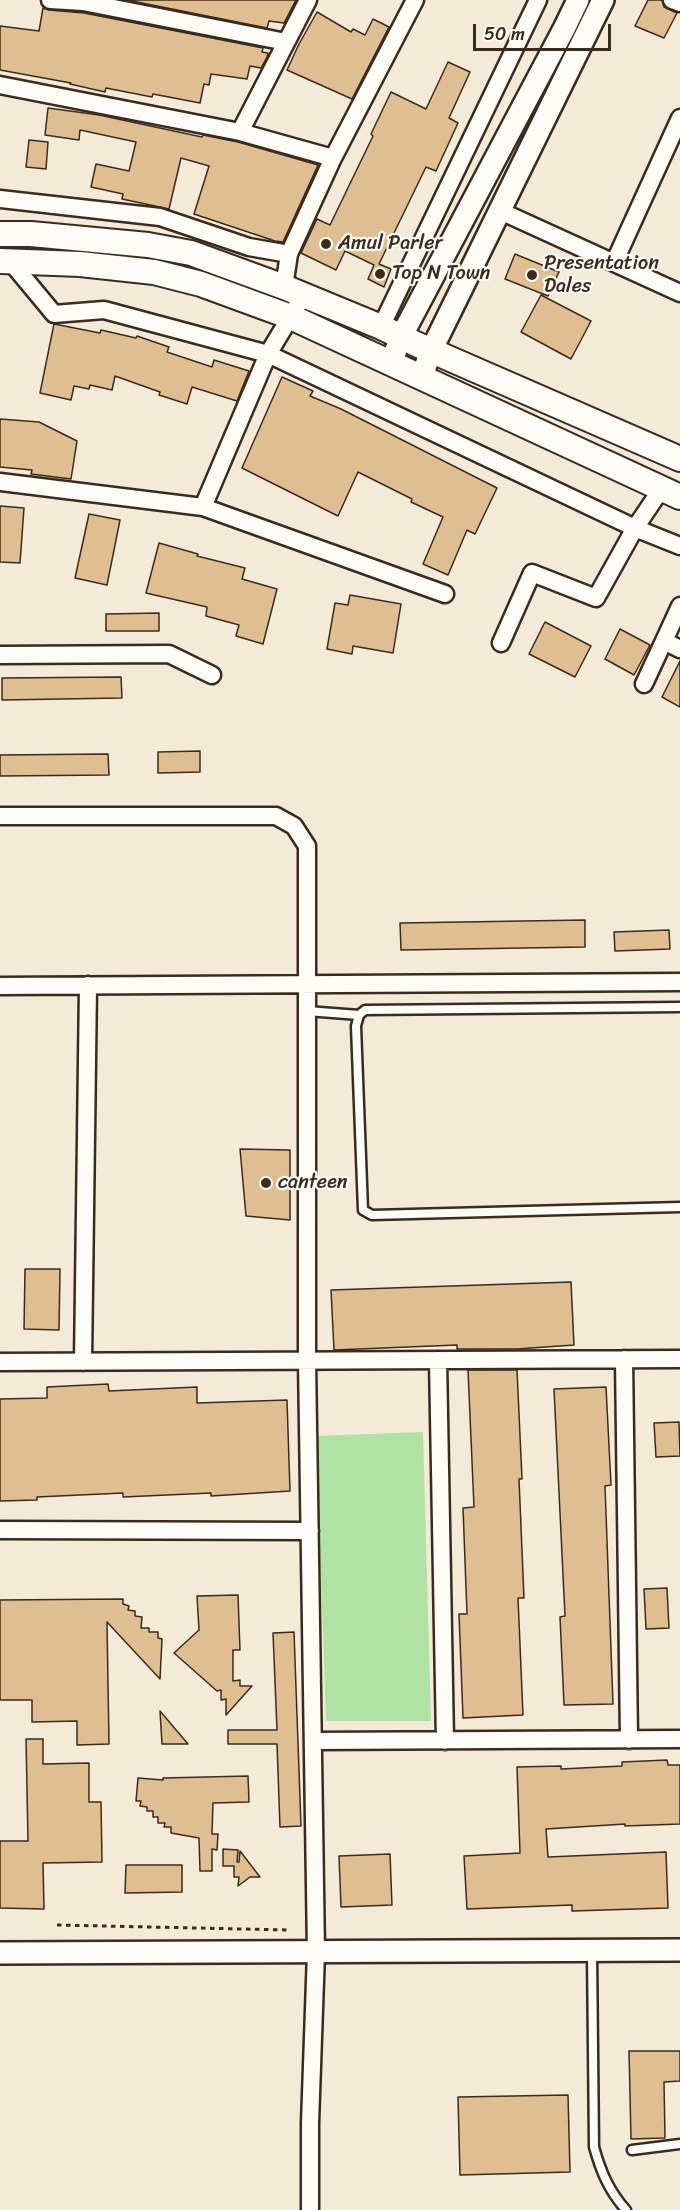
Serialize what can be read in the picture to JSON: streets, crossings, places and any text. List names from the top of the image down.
{
  "places": [
    "Amul Parler",
    "Top N Town",
    "Presentation Dales",
    "canteen"
  ],
  "scale_bar": "50 m"
}
